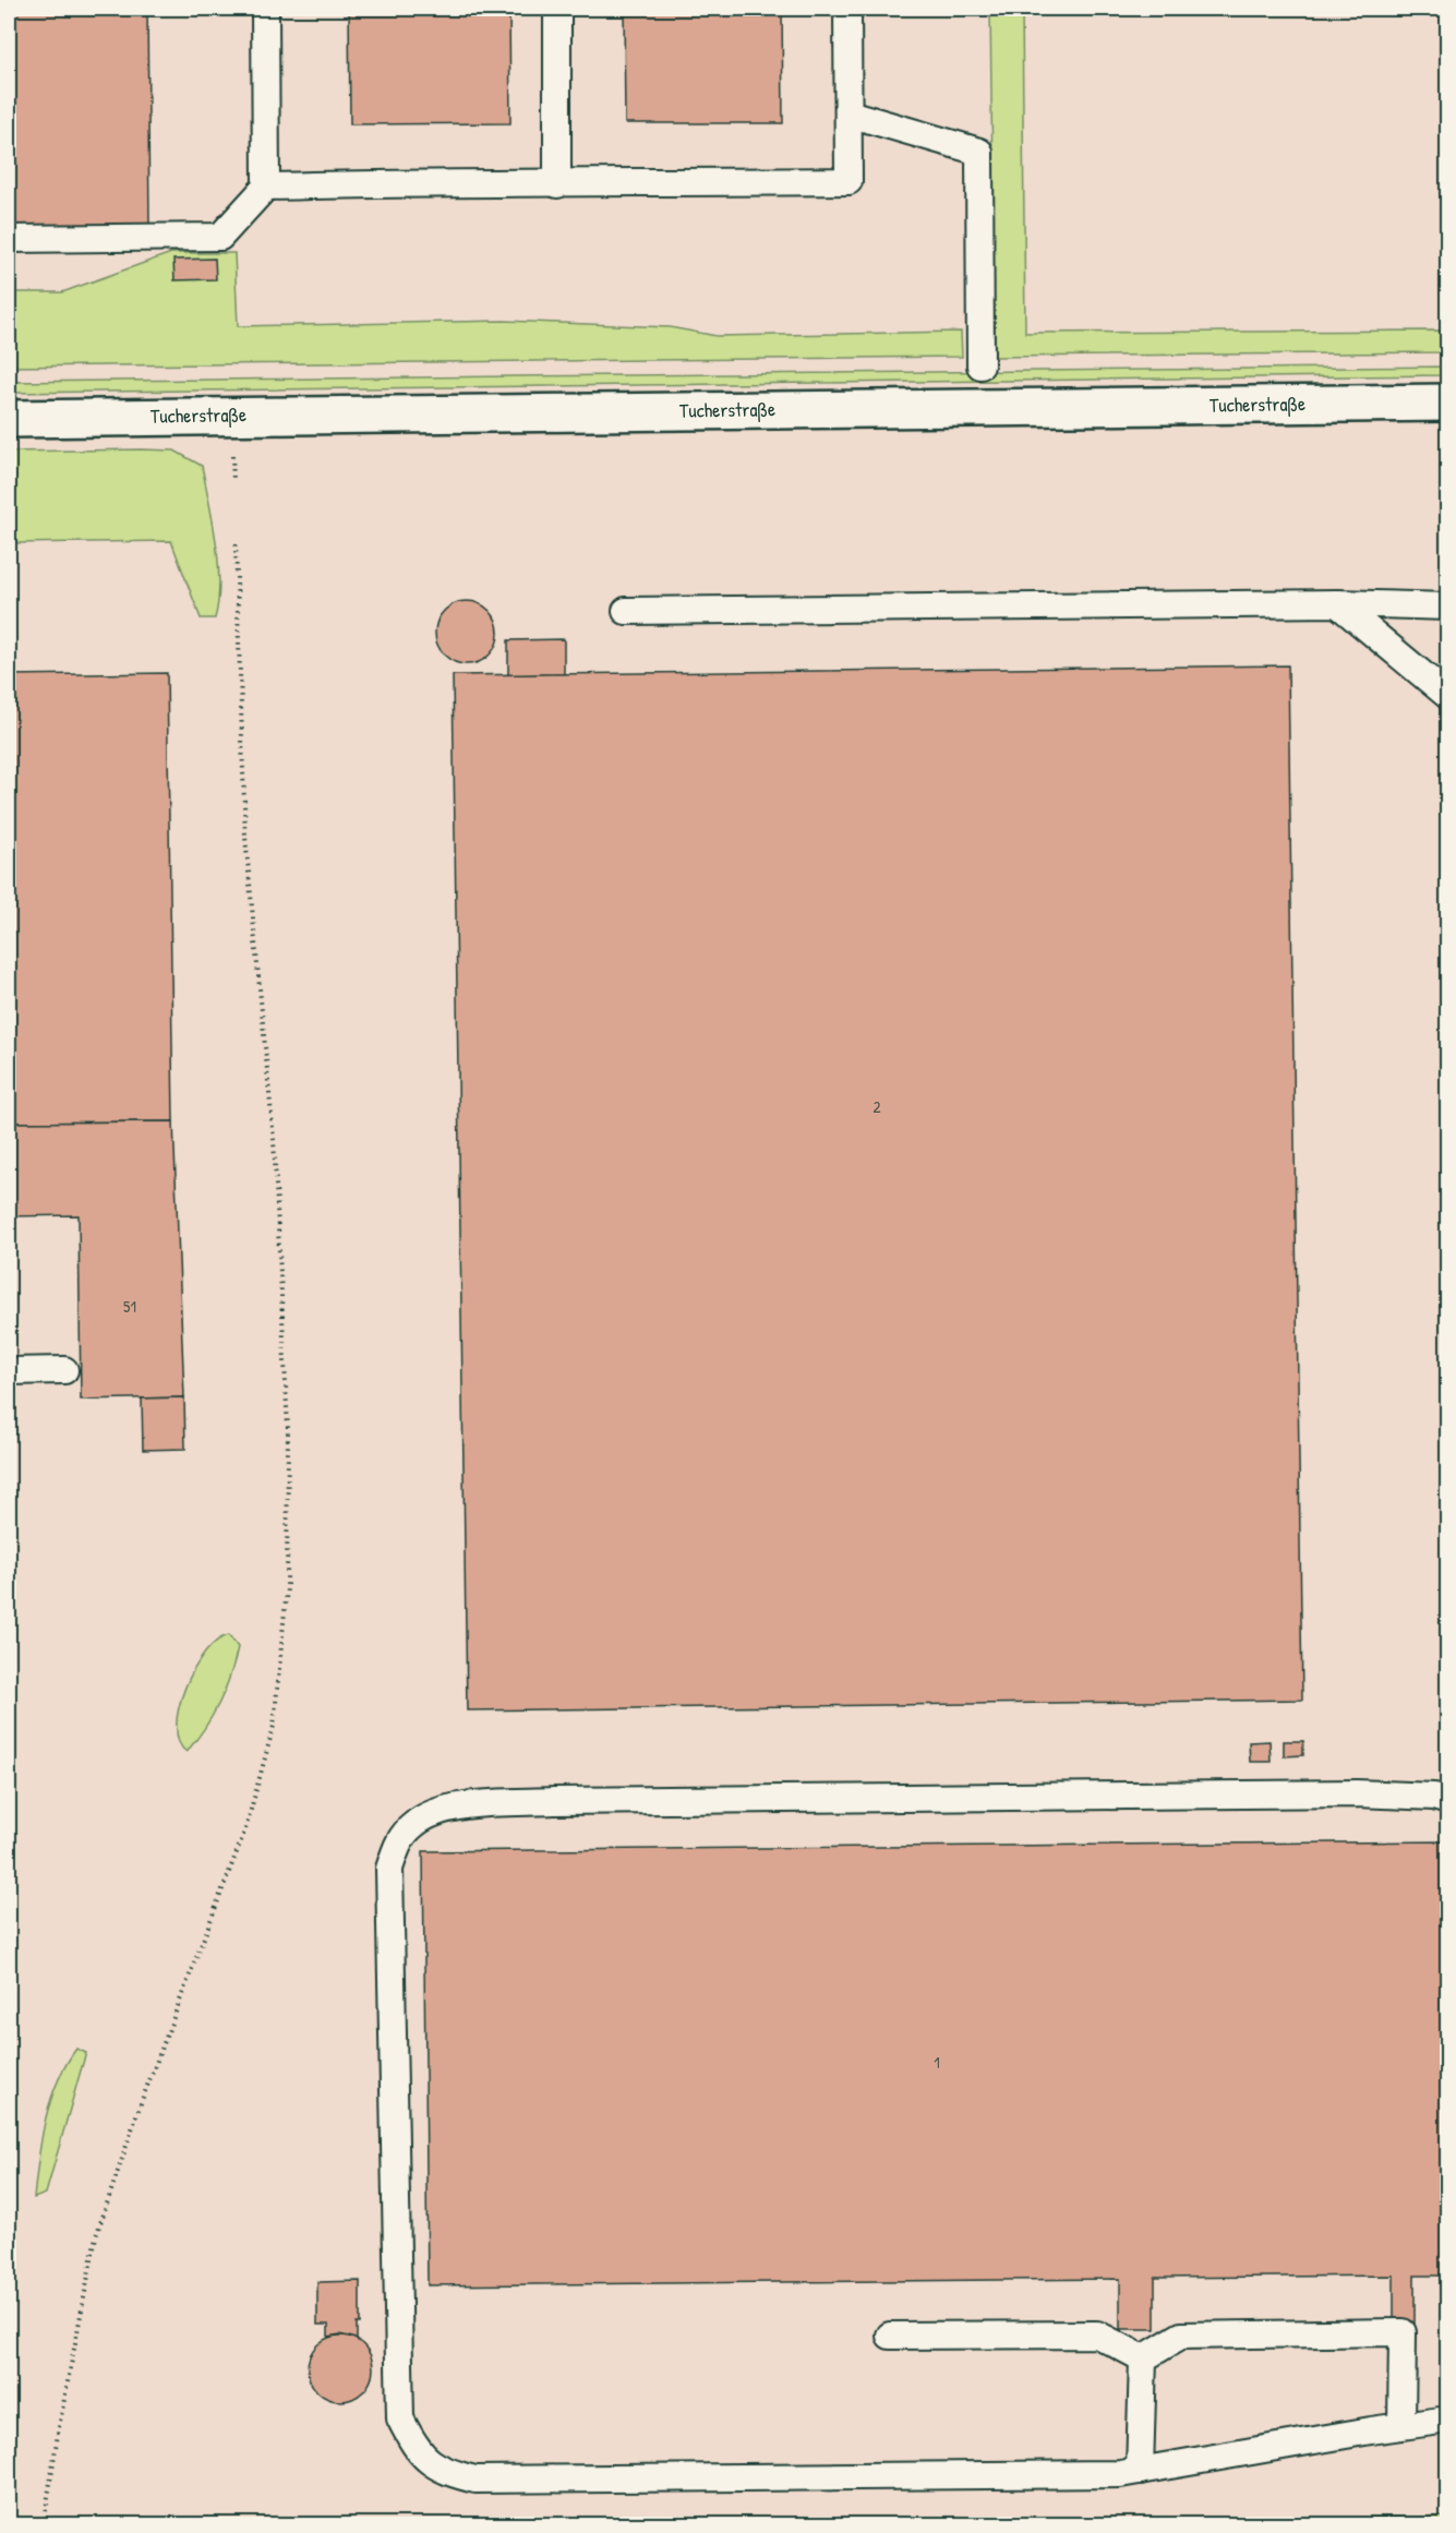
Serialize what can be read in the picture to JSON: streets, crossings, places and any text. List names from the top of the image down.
{
  "streets": {
    "main road": ["Tucherstraße"]
  },
  "house_numbers": ["2", "51", "1"]
}
